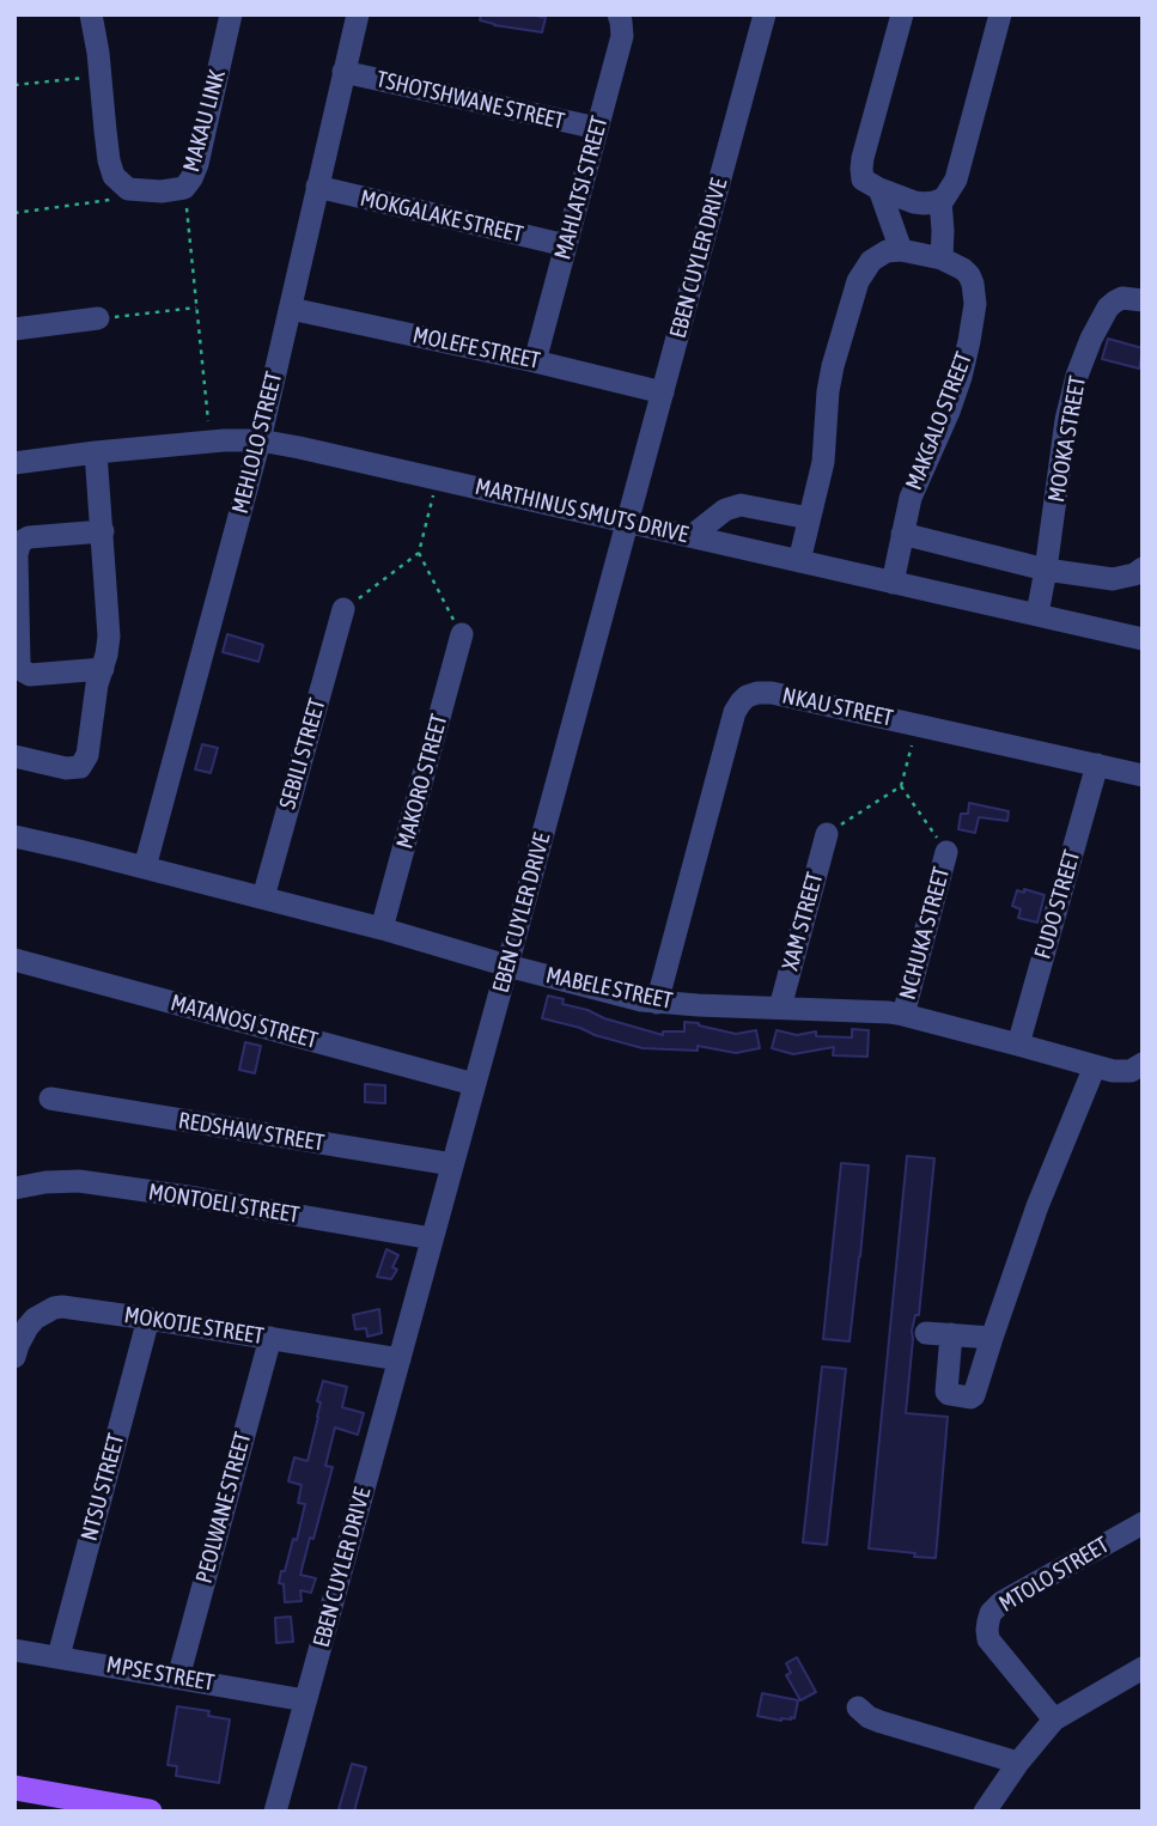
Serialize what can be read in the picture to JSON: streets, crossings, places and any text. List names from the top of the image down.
{
  "streets": {
    "street": [
      "TSHOTSHWANE STREET",
      "MAKAU LINK",
      "MAHLATSI STREET",
      "MOKGALAKE STREET",
      "EBEN CUYLER DRIVE",
      "MOLEFE STREET",
      "MAKGALO STREET",
      "MOOKA STREET",
      "MEHLOLO STREET",
      "MARTHINUS SMUTS DRIVE",
      "NKAU STREET",
      "SEBILI STREET",
      "MAKORO STREET",
      "FUDO STREET",
      "XAM STREET",
      "NCHUKA STREET",
      "MABELE STREET",
      "MATANOSI STREET",
      "REDSHAW STREET",
      "MONTOELI STREET",
      "MOKOTJE STREET",
      "NTSU STREET",
      "PEOLWANE STREET",
      "MTOLO STREET",
      "MPSE STREET"
    ]
  },
  "crossings": [
    ["TSHOTSHWANE STREET", "MAHLATSI STREET"],
    ["TSHOTSHWANE STREET", "MEHLOLO STREET"],
    ["MAHLATSI STREET", "MOKGALAKE STREET"],
    ["MAHLATSI STREET", "MOLEFE STREET"],
    ["MOKGALAKE STREET", "MEHLOLO STREET"],
    ["EBEN CUYLER DRIVE", "MOLEFE STREET"],
    ["EBEN CUYLER DRIVE", "MARTHINUS SMUTS DRIVE"],
    ["EBEN CUYLER DRIVE", "MABELE STREET"],
    ["EBEN CUYLER DRIVE", "MATANOSI STREET"],
    ["EBEN CUYLER DRIVE", "REDSHAW STREET"],
    ["EBEN CUYLER DRIVE", "MONTOELI STREET"],
    ["EBEN CUYLER DRIVE", "MOKOTJE STREET"],
    ["EBEN CUYLER DRIVE", "MPSE STREET"],
    ["MOLEFE STREET", "MEHLOLO STREET"],
    ["MAKGALO STREET", "MARTHINUS SMUTS DRIVE"],
    ["MOOKA STREET", "MARTHINUS SMUTS DRIVE"],
    ["MEHLOLO STREET", "MARTHINUS SMUTS DRIVE"],
    ["MEHLOLO STREET", "MABELE STREET"],
    ["NKAU STREET", "FUDO STREET"],
    ["NKAU STREET", "MABELE STREET"],
    ["SEBILI STREET", "MABELE STREET"],
    ["MAKORO STREET", "MABELE STREET"],
    ["FUDO STREET", "MABELE STREET"],
    ["XAM STREET", "MABELE STREET"],
    ["NCHUKA STREET", "MABELE STREET"],
    ["MOKOTJE STREET", "NTSU STREET"],
    ["MOKOTJE STREET", "PEOLWANE STREET"],
    ["NTSU STREET", "MPSE STREET"],
    ["PEOLWANE STREET", "MPSE STREET"]
  ]
}
